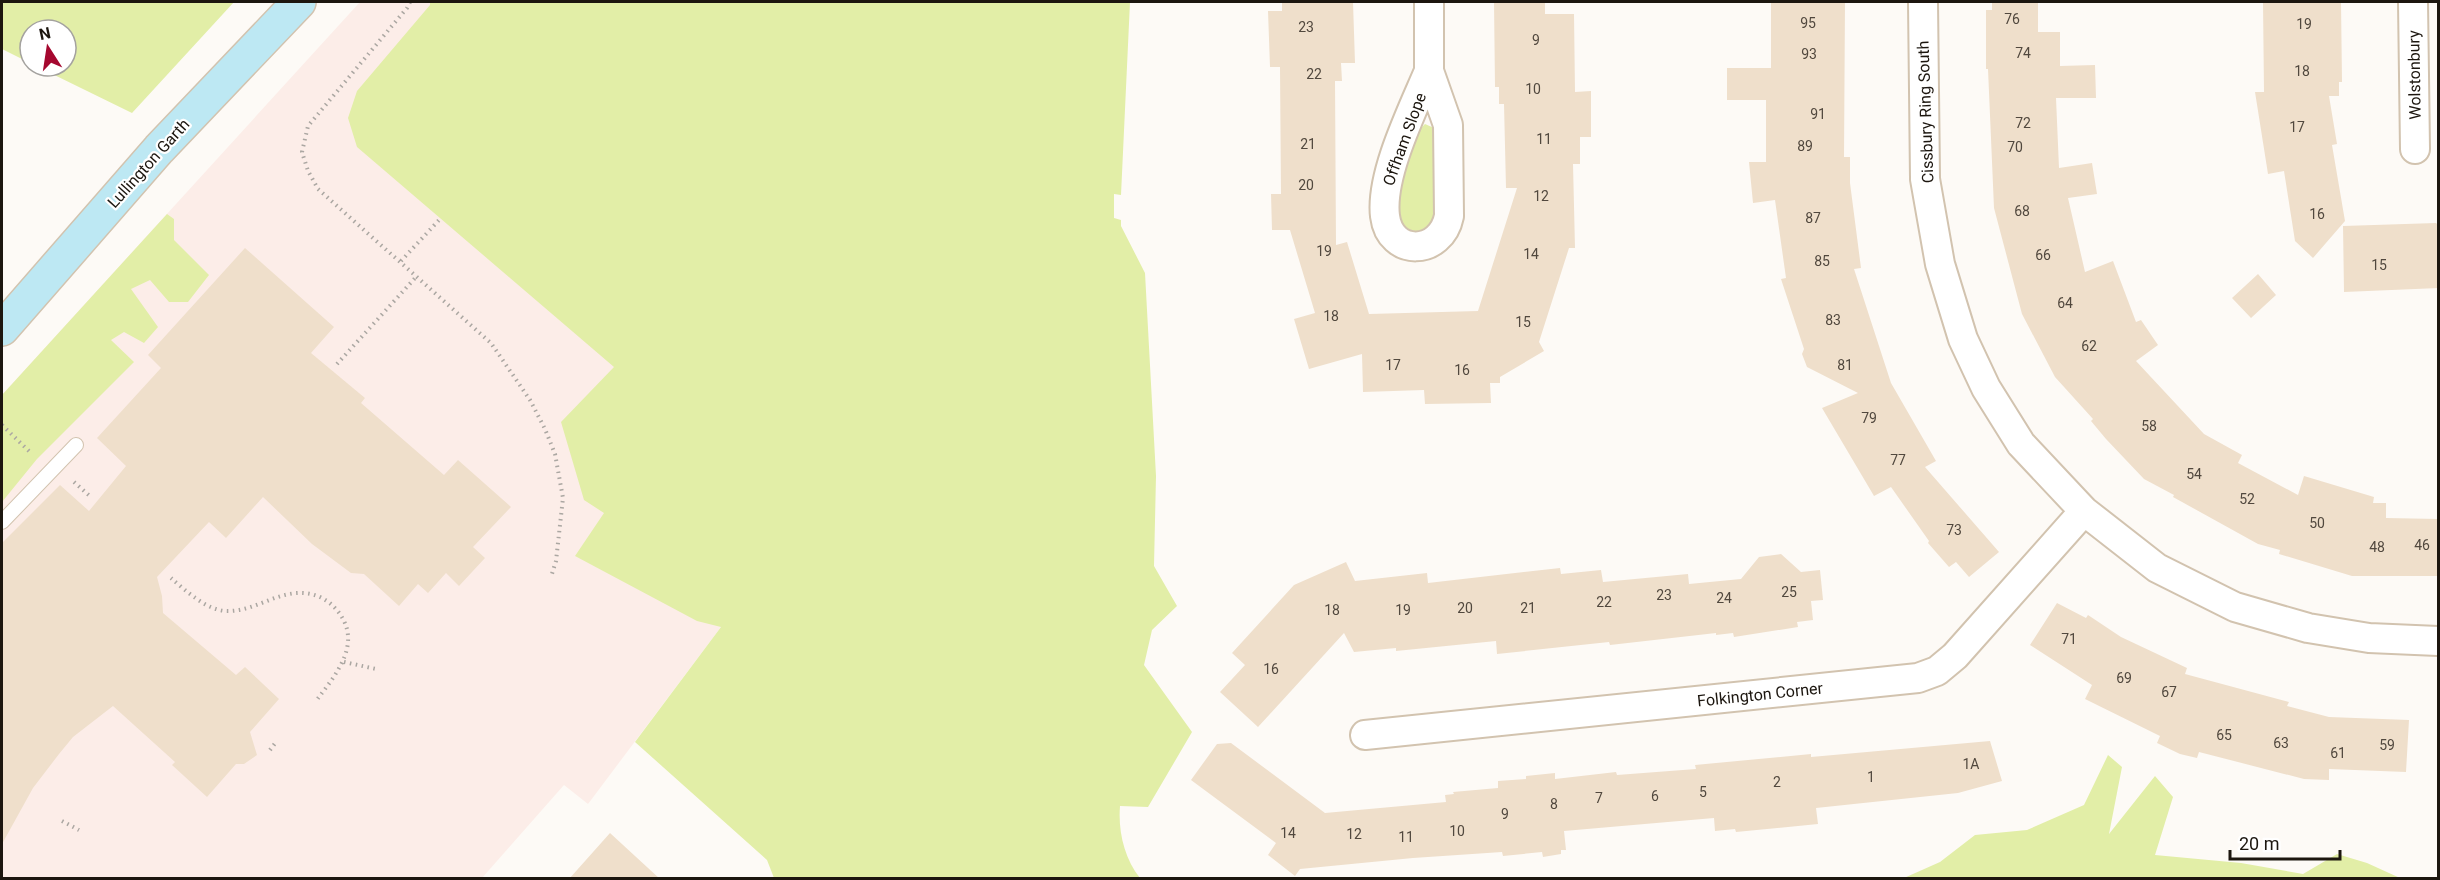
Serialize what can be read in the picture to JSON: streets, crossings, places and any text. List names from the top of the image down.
{
  "streets": {
    "street": [
      "Wolstonbury",
      "Cissbury Ring South",
      "Offham Slope",
      "Lullington Garth",
      "Folkington Corner"
    ]
  },
  "crossings": [
    ["Cissbury Ring South", "Folkington Corner"]
  ],
  "house_numbers": [
    "76",
    "95",
    "19",
    "23",
    "9",
    "74",
    "93",
    "18",
    "22",
    "10",
    "91",
    "72",
    "17",
    "11",
    "21",
    "89",
    "70",
    "20",
    "12",
    "68",
    "16",
    "87",
    "19",
    "14",
    "66",
    "85",
    "15",
    "64",
    "18",
    "83",
    "15",
    "62",
    "17",
    "81",
    "16",
    "79",
    "58",
    "77",
    "54",
    "52",
    "50",
    "73",
    "46",
    "48",
    "25",
    "23",
    "24",
    "22",
    "20",
    "21",
    "18",
    "19",
    "71",
    "16",
    "69",
    "67",
    "65",
    "63",
    "59",
    "61",
    "1A",
    "1",
    "2",
    "5",
    "6",
    "7",
    "8",
    "9",
    "10",
    "14",
    "12",
    "11"
  ],
  "scale_bar": "20 m",
  "north": "top"
}
